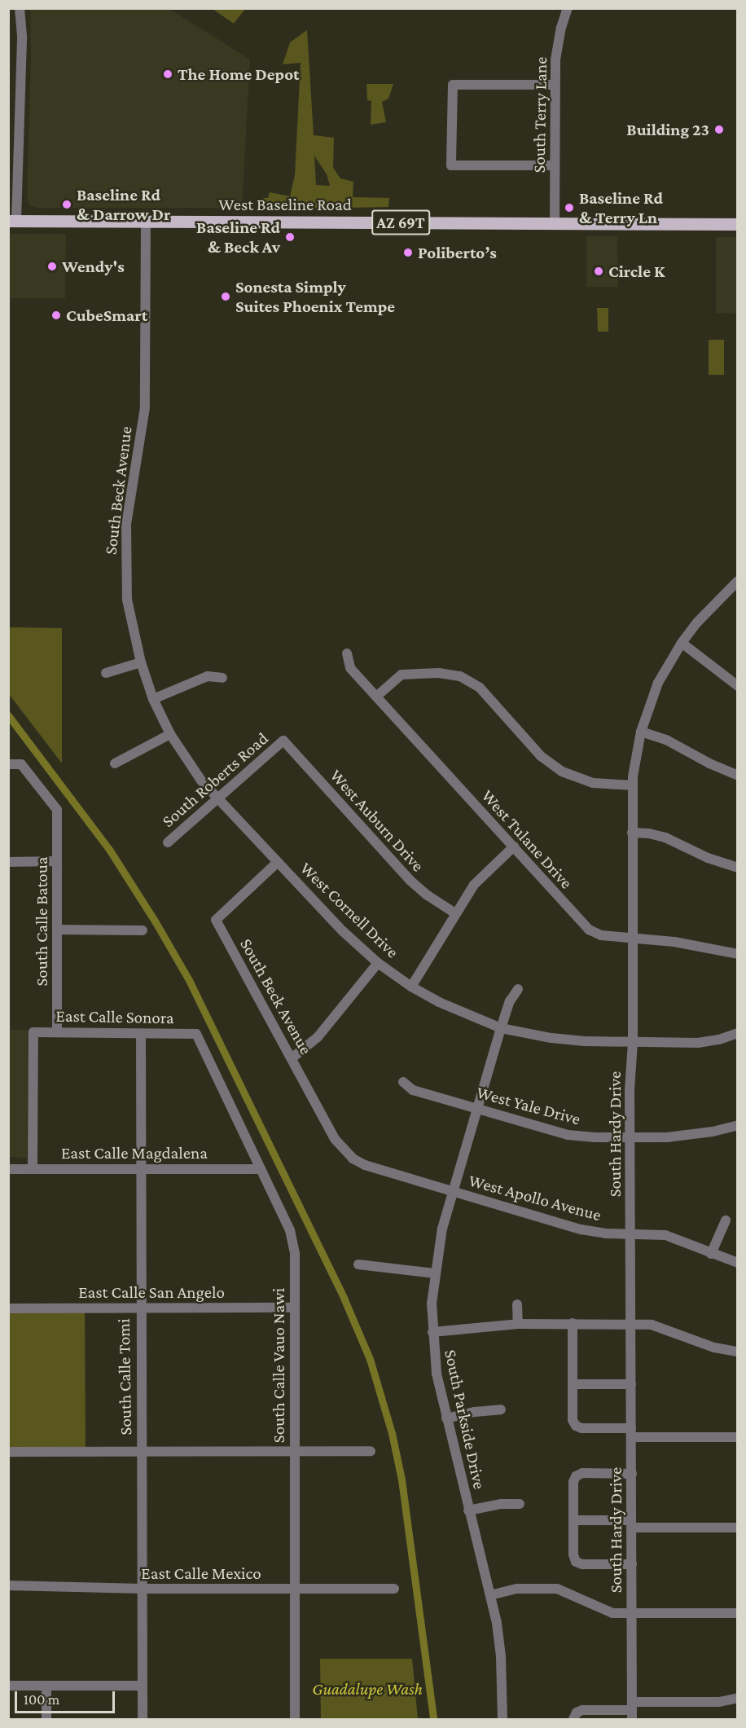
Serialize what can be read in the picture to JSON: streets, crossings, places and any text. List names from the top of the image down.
{
  "streets": {
    "main road": ["West Baseline Road", "AZ 69T"],
    "street": [
      "South Terry Lane",
      "South Beck Avenue",
      "South Roberts Road",
      "West Auburn Drive",
      "West Tulane Drive",
      "West Cornell Drive",
      "South Calle Batoua",
      "East Calle Sonora",
      "West Yale Drive",
      "South Hardy Drive",
      "East Calle Magdalena",
      "West Apollo Avenue",
      "East Calle San Angelo",
      "South Calle Vauo Nawi",
      "South Calle Tomi",
      "South Parkside Drive",
      "East Calle Mexico"
    ]
  },
  "crossings": [
    ["South Terry Lane", "West Baseline Road"],
    ["West Baseline Road", "South Beck Avenue"],
    ["South Beck Avenue", "South Roberts Road"],
    ["South Beck Avenue", "West Cornell Drive"],
    ["South Beck Avenue", "West Apollo Avenue"],
    ["South Roberts Road", "West Auburn Drive"],
    ["South Roberts Road", "West Cornell Drive"],
    ["West Tulane Drive", "South Hardy Drive"],
    ["West Cornell Drive", "South Hardy Drive"],
    ["West Cornell Drive", "South Parkside Drive"],
    ["South Calle Batoua", "East Calle Sonora"],
    ["East Calle Sonora", "East Calle Magdalena"],
    ["East Calle Sonora", "South Calle Vauo Nawi"],
    ["East Calle Sonora", "South Calle Tomi"],
    ["West Yale Drive", "South Hardy Drive"],
    ["West Yale Drive", "South Parkside Drive"],
    ["South Hardy Drive", "West Apollo Avenue"],
    ["East Calle Magdalena", "South Calle Vauo Nawi"],
    ["East Calle Magdalena", "South Calle Tomi"],
    ["West Apollo Avenue", "South Parkside Drive"],
    ["East Calle San Angelo", "South Calle Vauo Nawi"],
    ["East Calle San Angelo", "South Calle Tomi"],
    ["South Calle Vauo Nawi", "East Calle Mexico"],
    ["South Calle Tomi", "East Calle Mexico"]
  ],
  "parks": ["Guadalupe Wash"],
  "places": [
    "The Home Depot",
    "Building 23",
    "Baseline Rd & Darrow Dr",
    "Baseline Rd & Terry Ln",
    "Baseline Rd & Beck Av",
    "Poliberto’s",
    "Wendy's",
    "Circle K",
    "Sonesta Simply Suites Phoenix Tempe",
    "CubeSmart"
  ],
  "scale_bar": "100 m"
}
